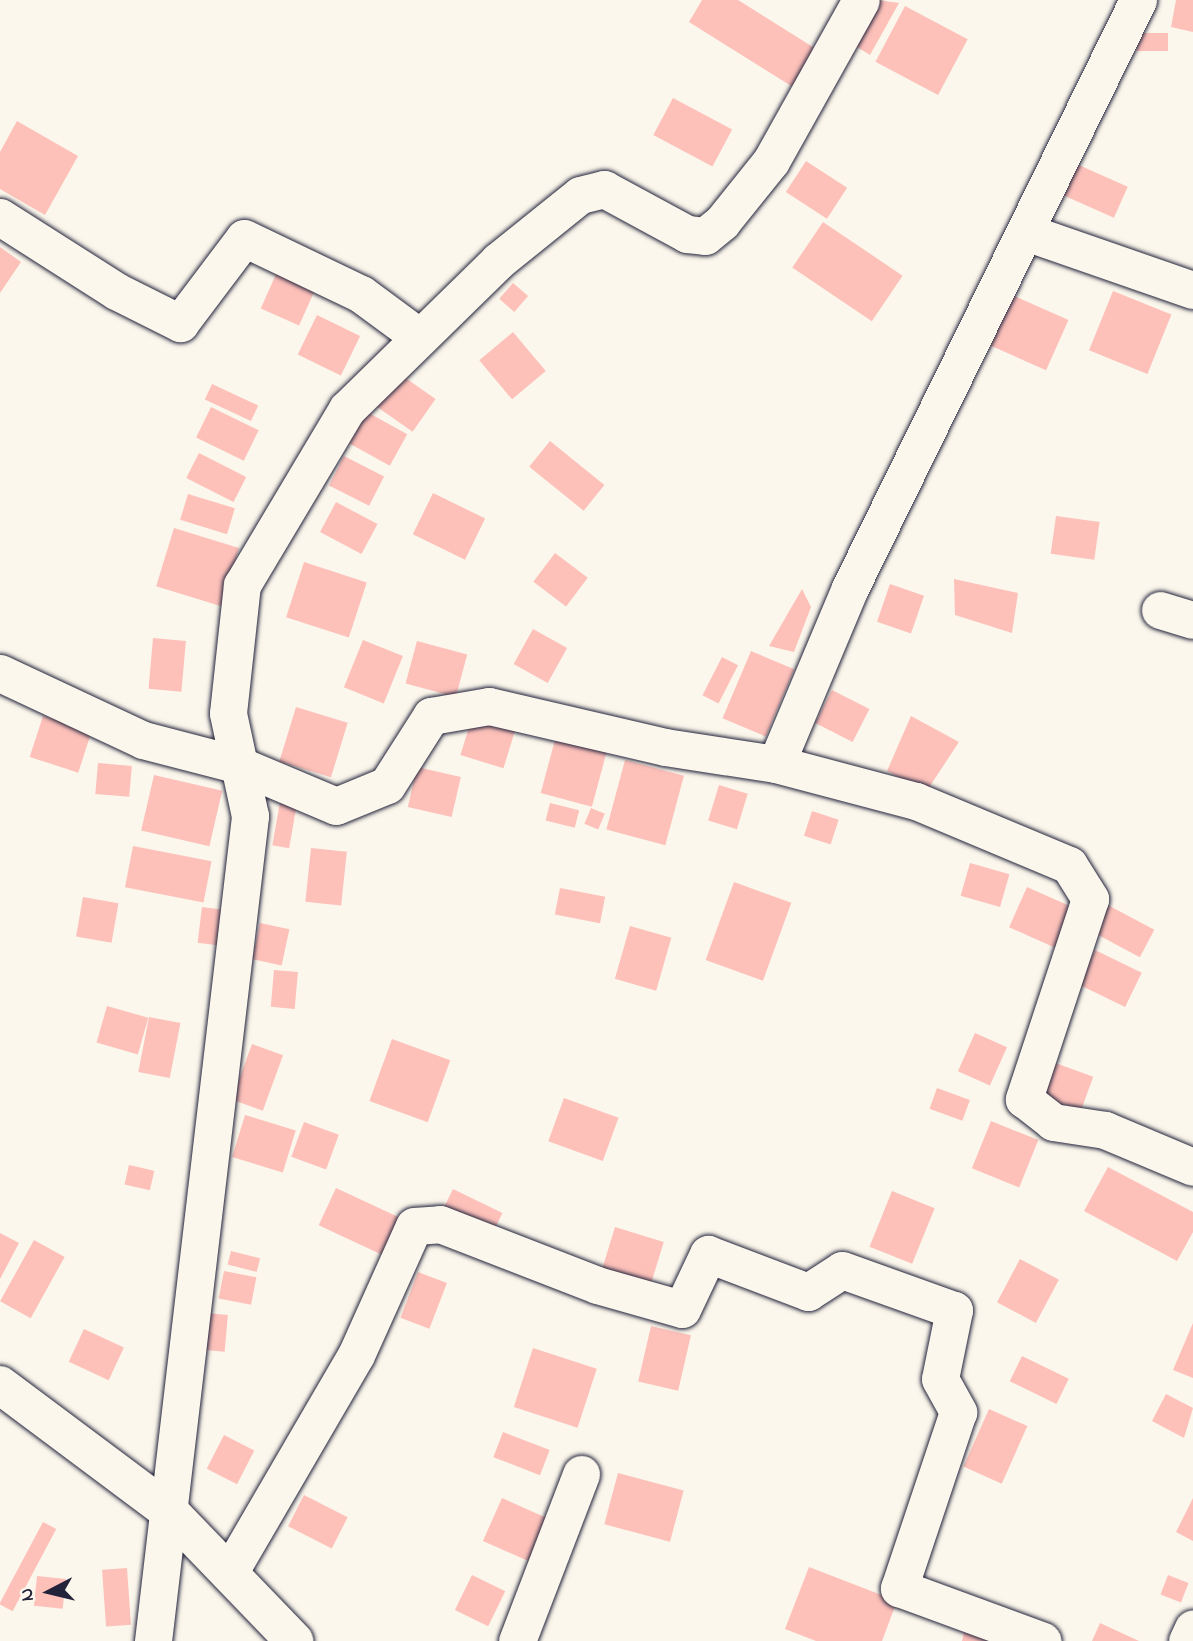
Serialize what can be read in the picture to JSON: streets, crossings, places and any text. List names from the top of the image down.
{
  "north": "left"
}
